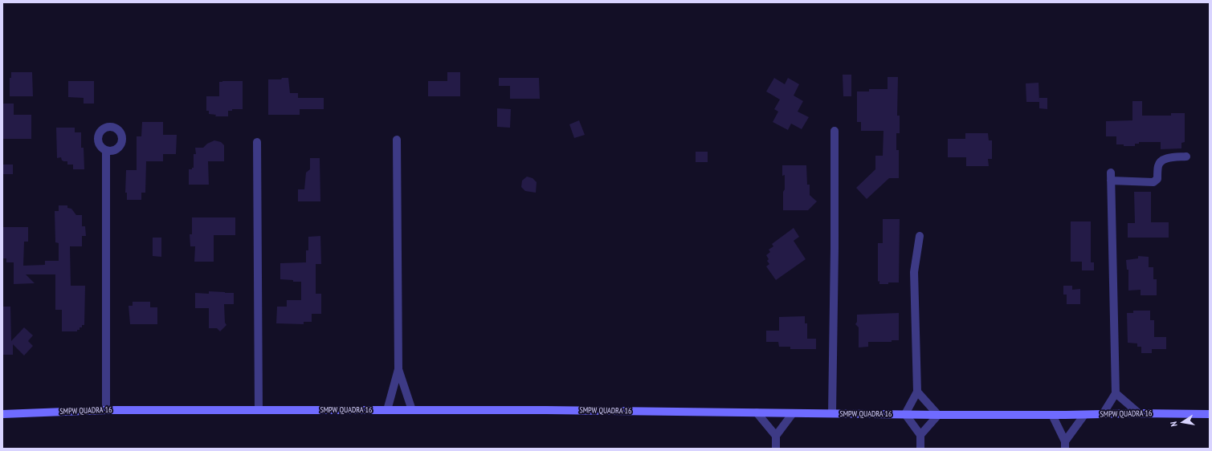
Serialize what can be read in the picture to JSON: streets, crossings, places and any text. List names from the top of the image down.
{
  "streets": {
    "street": ["SMPW QUADRA 16"]
  },
  "north": "left"
}
